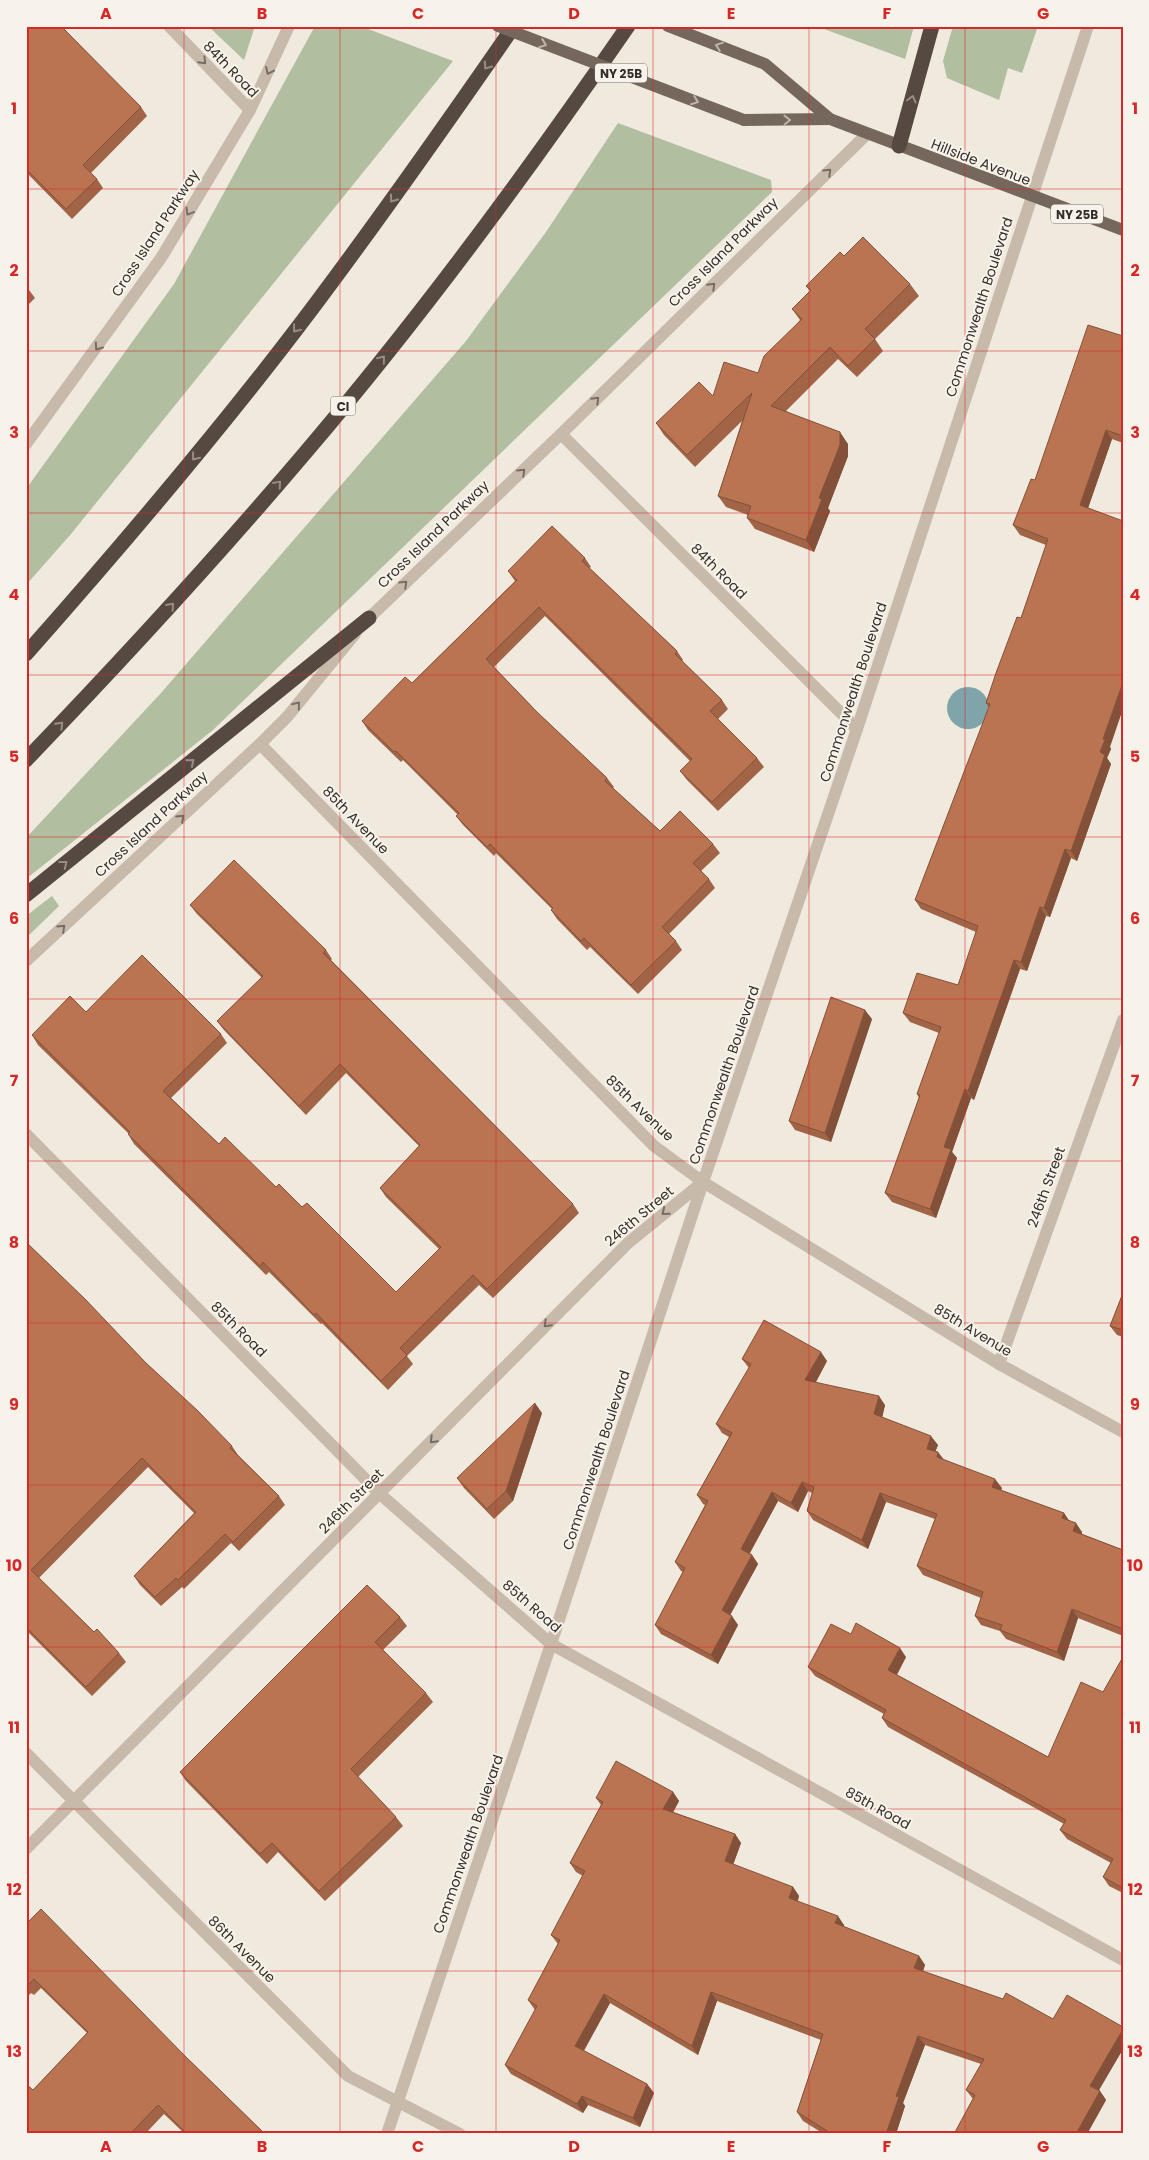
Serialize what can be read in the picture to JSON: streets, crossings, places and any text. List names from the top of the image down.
{
  "streets": {
    "highway": ["CI"],
    "main road": ["NY 25B", "Hillside Avenue"],
    "street": [
      "84th Road",
      "Cross Island Parkway",
      "Commonwealth Boulevard",
      "85th Avenue",
      "246th Street",
      "85th Road",
      "86th Avenue"
    ]
  },
  "crossings": [
    ["84th Road", "Cross Island Parkway"],
    ["84th Road", "Commonwealth Boulevard"],
    ["Hillside Avenue", "Cross Island Parkway"],
    ["Hillside Avenue", "Commonwealth Boulevard"],
    ["Cross Island Parkway", "85th Avenue"],
    ["Commonwealth Boulevard", "85th Avenue"],
    ["Commonwealth Boulevard", "246th Street"],
    ["Commonwealth Boulevard", "85th Road"],
    ["Commonwealth Boulevard", "86th Avenue"],
    ["85th Avenue", "246th Street"],
    ["246th Street", "85th Road"],
    ["246th Street", "86th Avenue"]
  ],
  "grid": {
    "columns": [
      "A",
      "B",
      "C",
      "D",
      "E",
      "F",
      "G"
    ],
    "rows": [
      "1",
      "2",
      "3",
      "4",
      "5",
      "6",
      "7",
      "8",
      "9",
      "10",
      "11",
      "12",
      "13"
    ]
  }
}
